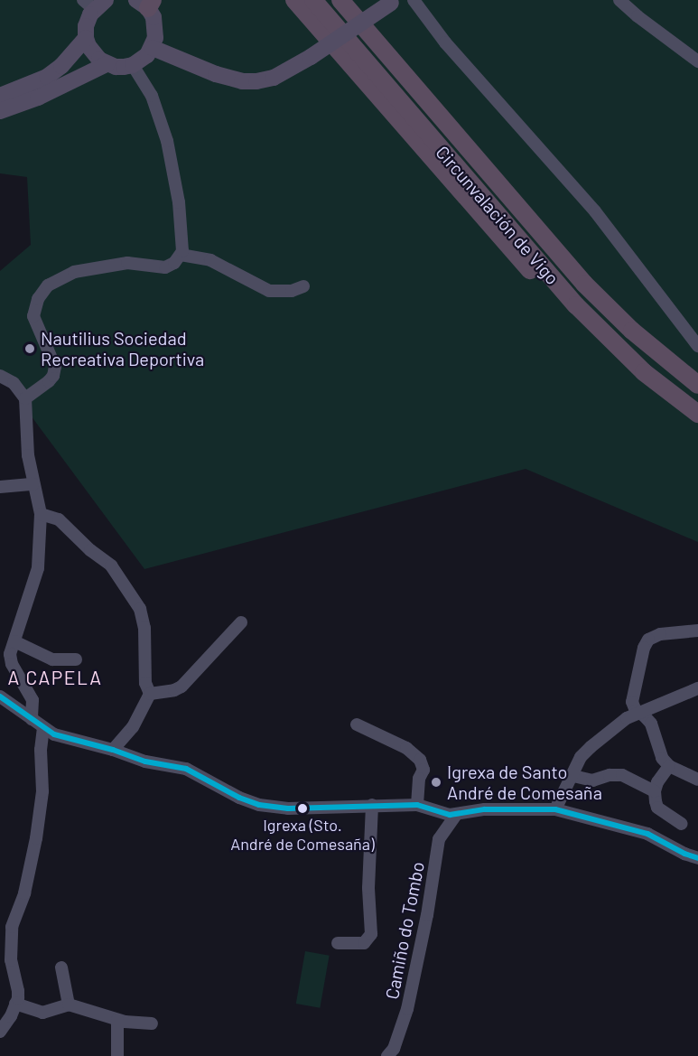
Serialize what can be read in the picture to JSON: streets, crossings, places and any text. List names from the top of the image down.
{
  "streets": {
    "highway": ["Circunvalación de Vigo"],
    "street": ["Camiño do Tombo"]
  },
  "districts": ["A CAPELA"],
  "places": ["Nautilius Sociedad Recreativa Deportiva", "Igrexa de Santo André de Comesaña", "Igrexa (Sto. André de Comesaña)"]
}
